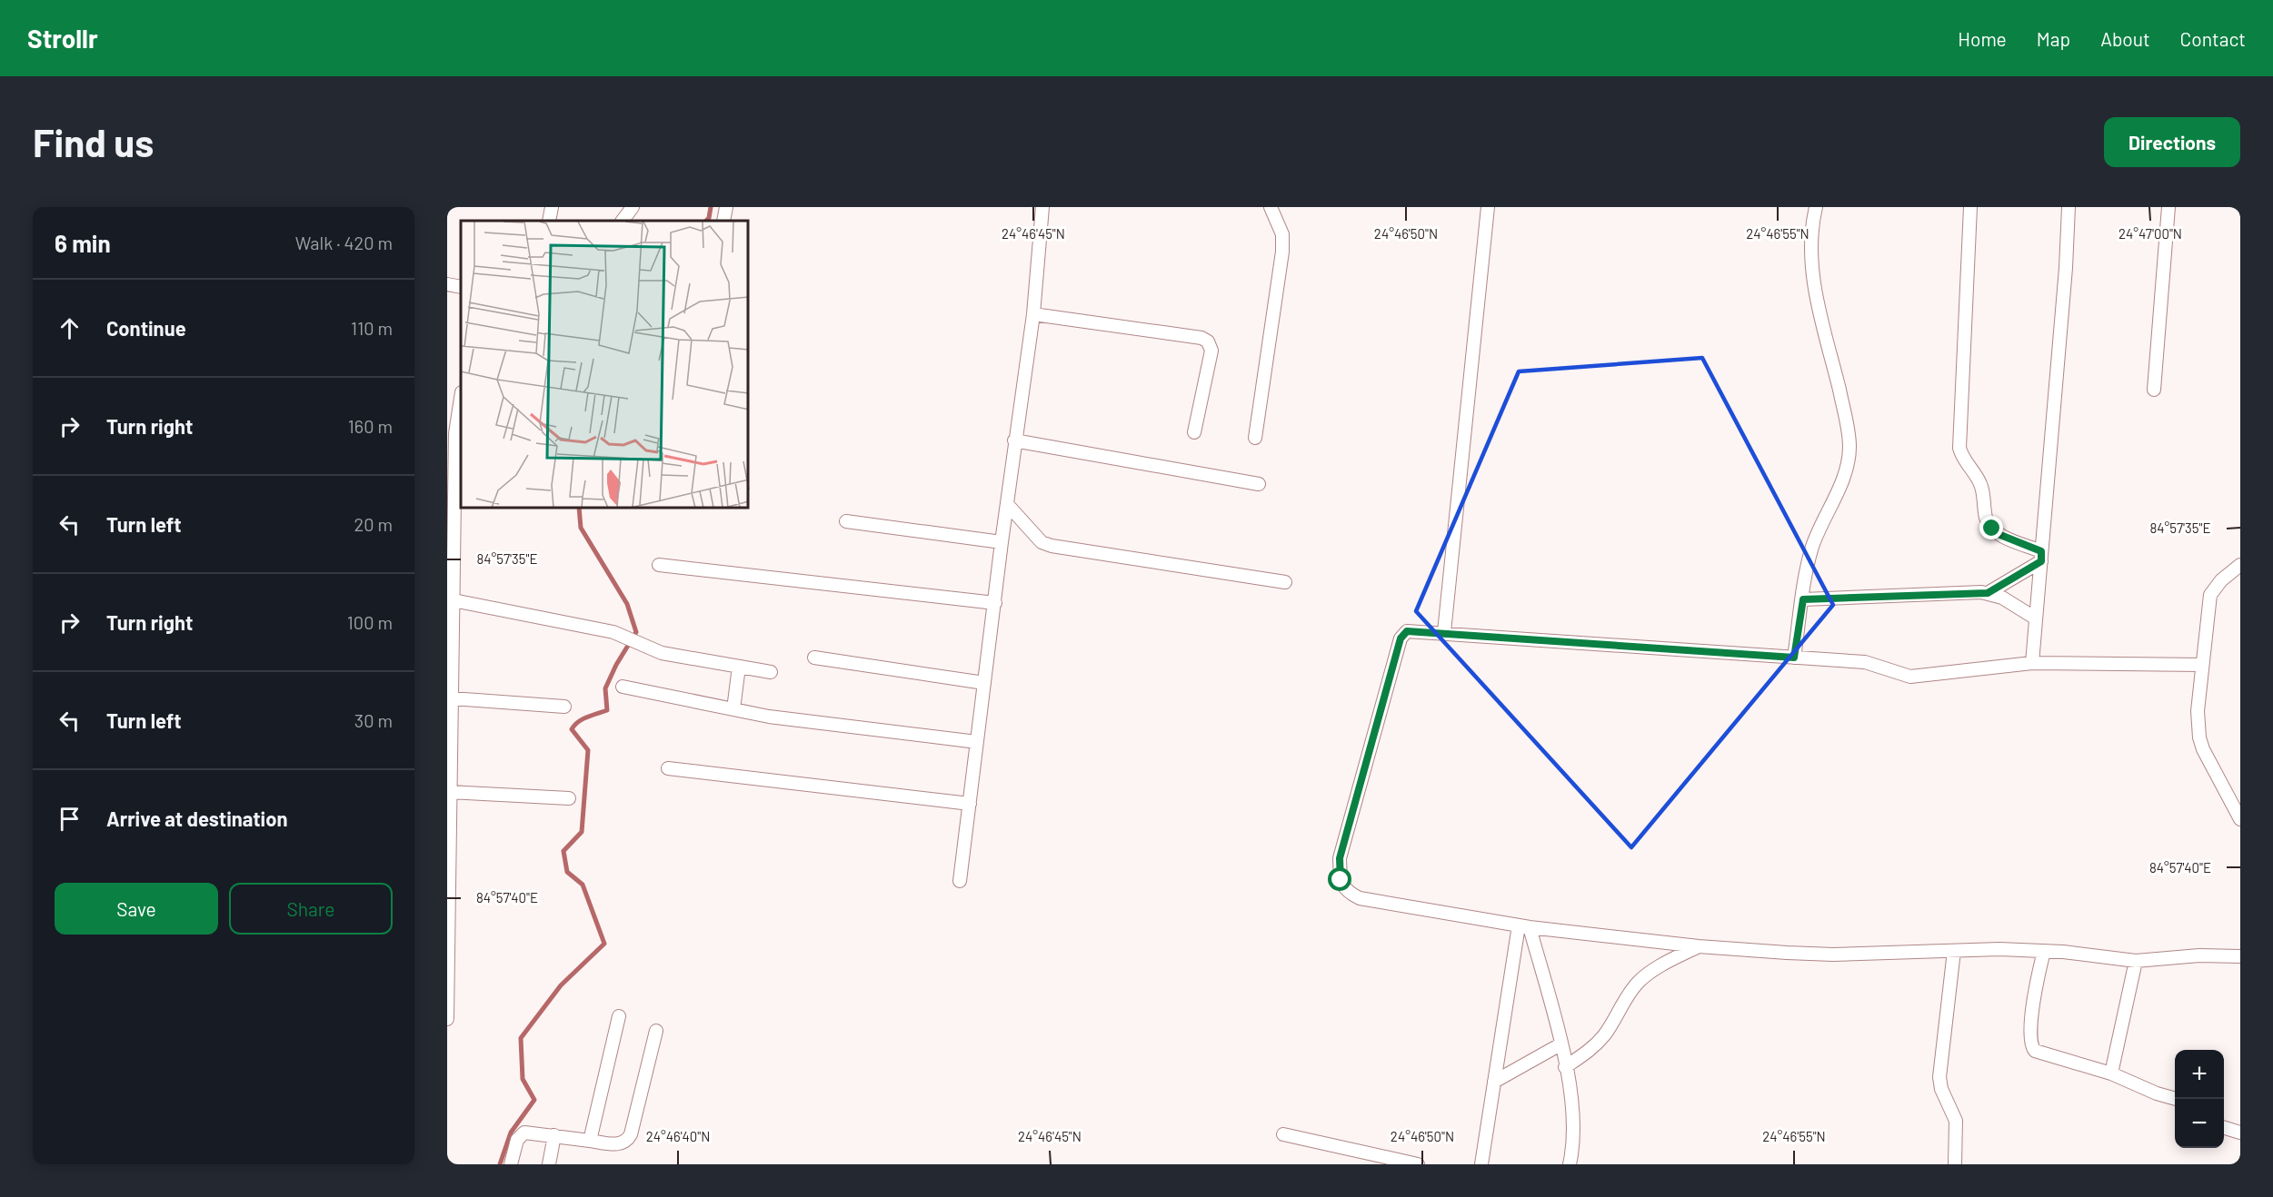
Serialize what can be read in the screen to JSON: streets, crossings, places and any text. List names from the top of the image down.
{
  "page": {
    "header": "Strollr",
    "nav": [
      "Home",
      "Map",
      "About",
      "Contact"
    ],
    "buttons": [
      "Directions",
      ["Save", "Share"]
    ],
    "title": "Find us",
    "heading": ["6 min", "Walk · 420 m"],
    "list": [
      ["Continue", "110 m"],
      ["Turn right", "160 m"],
      ["Turn left", "20 m"],
      ["Turn right", "100 m"],
      ["Turn left", "30 m"],
      "Arrive at destination"
    ],
    "map_buttons": ["+", "−"]
  },
  "coordinates": [
    "24°46'45\"N",
    "24°46'50\"N",
    "24°46'55\"N",
    "24°47'00\"N",
    "84°57'35\"E",
    "84°57'40\"E",
    "24°46'40\"N"
  ]
}
